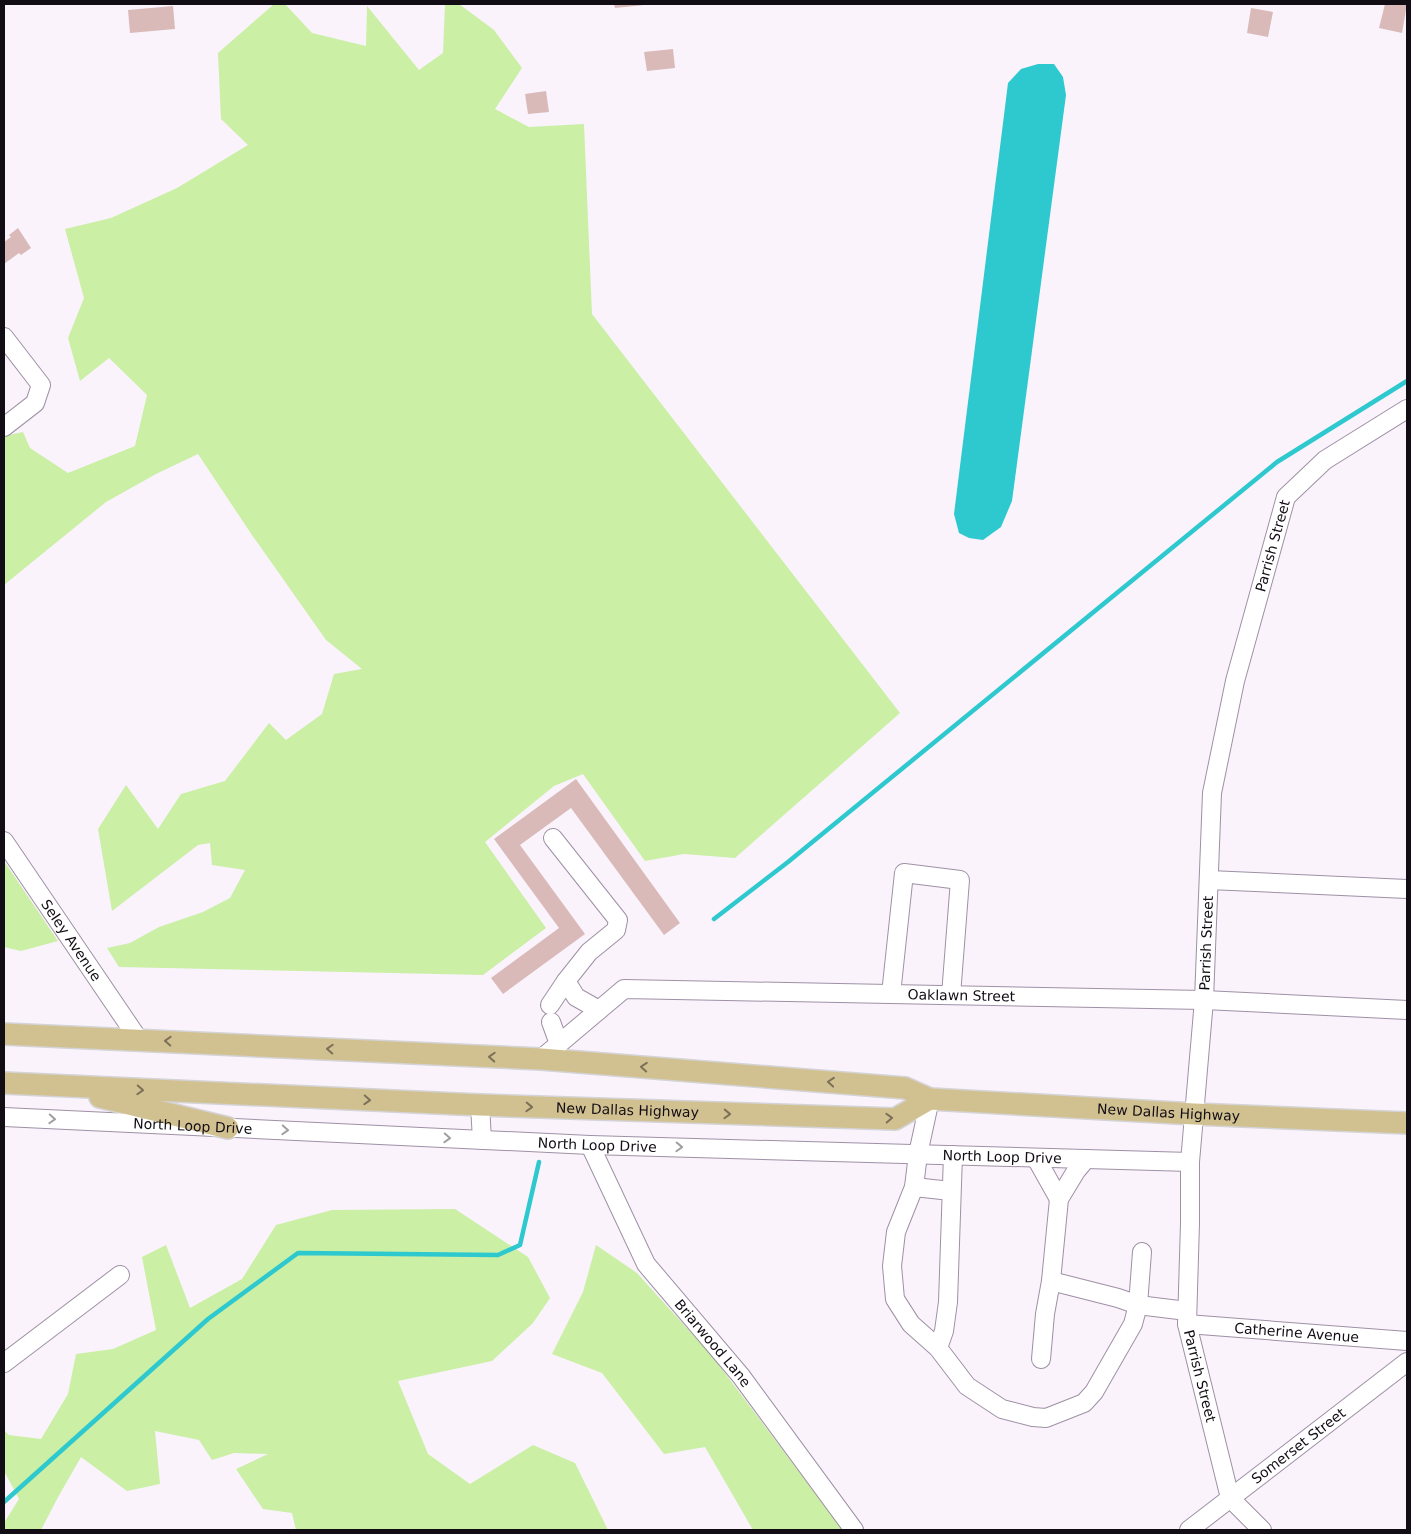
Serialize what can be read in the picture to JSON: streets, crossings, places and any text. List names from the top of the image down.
{
  "streets": {
    "main road": ["New Dallas Highway"],
    "street": [
      "Parrish Street",
      "Seley Avenue",
      "Oaklawn Street",
      "North Loop Drive",
      "Catherine Avenue",
      "Briarwood Lane",
      "Somerset Street"
    ]
  },
  "crossings": [
    ["Parrish Street", "Oaklawn Street"],
    ["Parrish Street", "New Dallas Highway"],
    ["Parrish Street", "North Loop Drive"],
    ["Parrish Street", "Catherine Avenue"],
    ["Parrish Street", "Somerset Street"],
    ["Oaklawn Street", "New Dallas Highway"],
    ["North Loop Drive", "Briarwood Lane"]
  ],
  "one_way": ["North Loop Drive"]
}
